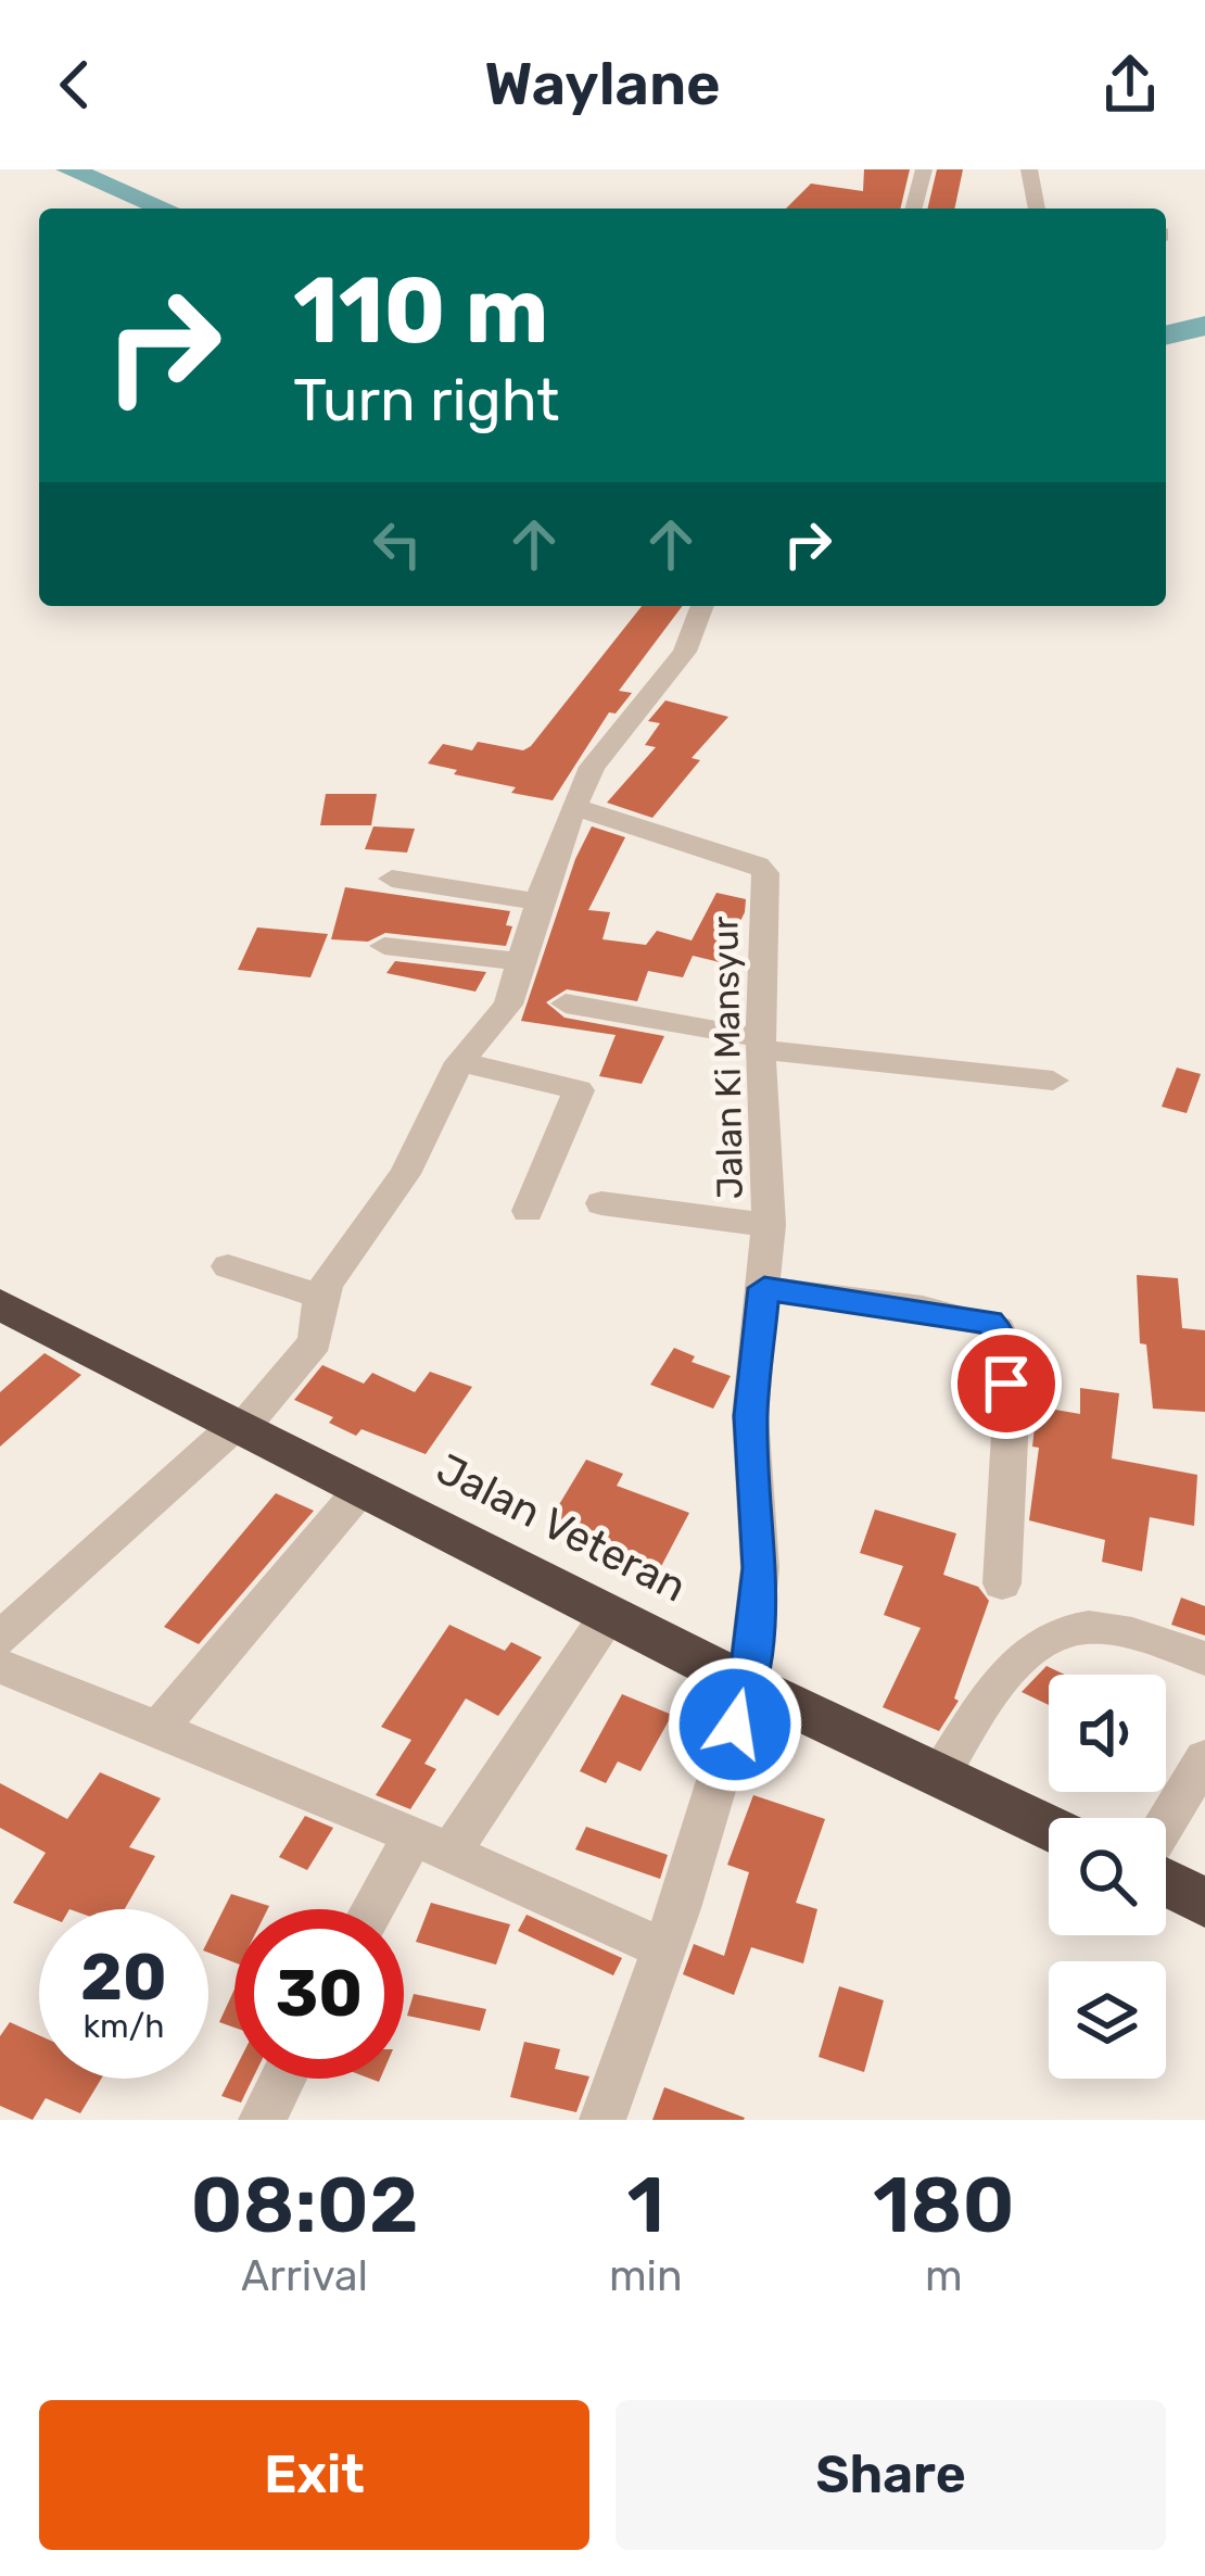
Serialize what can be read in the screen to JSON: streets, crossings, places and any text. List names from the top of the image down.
{
  "streets": {
    "highway": ["Jalan Veteran"],
    "street": ["Jalan Ki Mansyur"]
  },
  "crossings": [
    ["Jalan Ki Mansyur", "Jalan Veteran"]
  ],
  "page": {
    "header": "Waylane",
    "turn": ["110 m", "Turn right"],
    "speed": "20 km/h",
    "limit": "30",
    "eta": [
      "08:02",
      "Arrival",
      "1",
      "min",
      "180",
      "m"
    ],
    "buttons": ["Exit", "Share"]
  }
}
